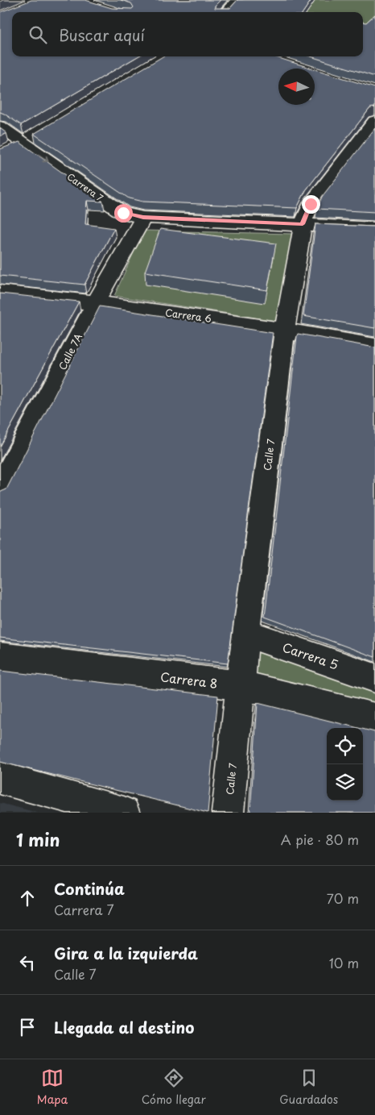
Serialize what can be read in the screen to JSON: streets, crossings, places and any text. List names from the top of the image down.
{
  "streets": {
    "street": [
      "Carrera 7",
      "Carrera 6",
      "Calle 7A",
      "Calle 7",
      "Carrera 5",
      "Carrera 8"
    ]
  },
  "crossings": [
    ["Carrera 7", "Calle 7A"],
    ["Carrera 7", "Calle 7"],
    ["Carrera 6", "Calle 7A"],
    ["Carrera 6", "Calle 7"],
    ["Calle 7", "Carrera 5"],
    ["Calle 7", "Carrera 8"]
  ],
  "one_way": ["Carrera 7"],
  "north": "left",
  "page": {
    "search": "Buscar aquí",
    "heading": ["1 min", "A pie · 80 m"],
    "list": [
      ["Continúa", "Carrera 7", "70 m"],
      ["Gira a la izquierda", "Calle 7", "10 m"],
      "Llegada al destino"
    ],
    "nav": ["Mapa", "Cómo llegar", "Guardados"]
  }
}
